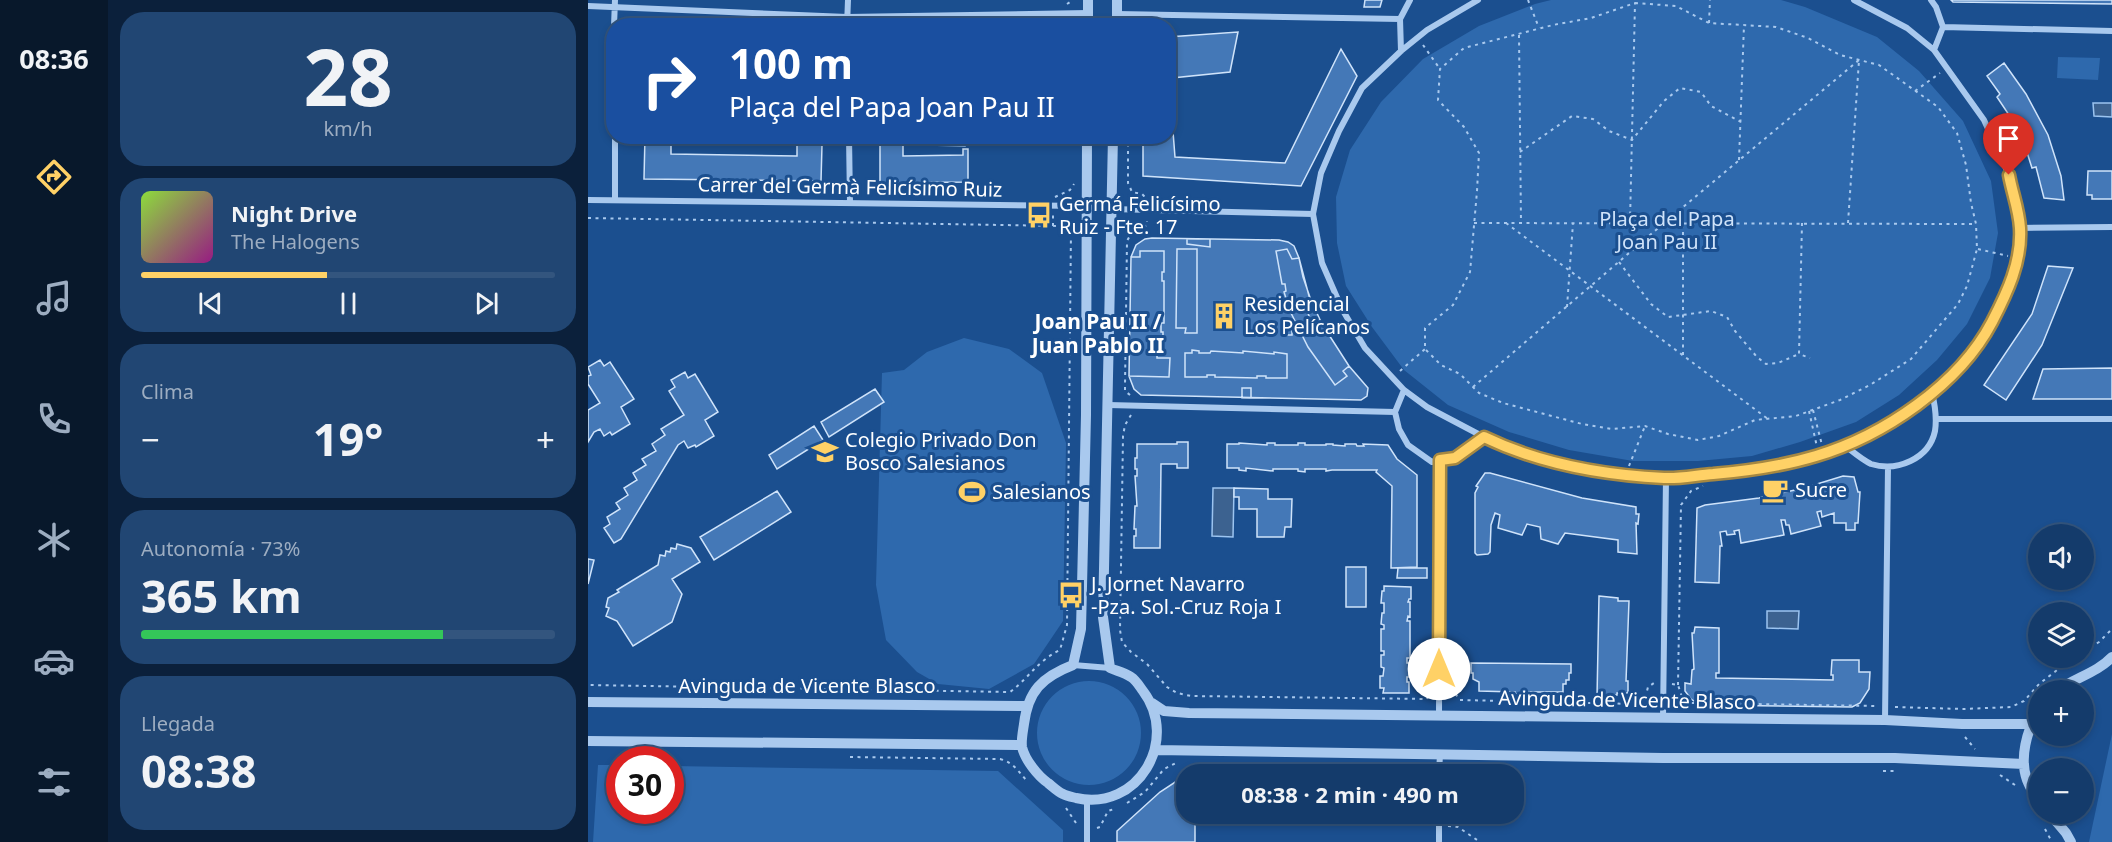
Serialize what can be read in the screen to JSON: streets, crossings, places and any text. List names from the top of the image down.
{
  "streets": {
    "street": ["Carrer del Germà Felicísimo Ruiz", "Avinguda de Vicente Blasco"]
  },
  "districts": ["Joan Pau II / Juan Pablo II"],
  "parks": ["Plaça del Papa Joan Pau II"],
  "places": {
    "bus stop": ["Germá Felicísimo Ruiz - Fte. 17", "J. Jornet Navarro -Pza. Sol.-Cruz Roja I"],
    "building": ["Residencial Los Pelícanos"],
    "school or university": ["Colegio Privado Don Bosco Salesianos"],
    "cafe": ["Sucre"],
    "sports": ["Salesianos"]
  },
  "page": {
    "tabs": "08:36",
    "tile": [
      ["28", "km/h"],
      "Clima",
      ["Autonomía · 73%", "365 km"],
      ["Llegada", "08:38"]
    ],
    "turn": ["100 m", "Plaça del Papa Joan Pau II"],
    "song": ["Night Drive", "The Halogens"],
    "heat": ["−", "19°", "+"],
    "map_buttons": ["+", "−"],
    "limit": "30",
    "trip": "08:38 · 2 min · 490 m"
  }
}
